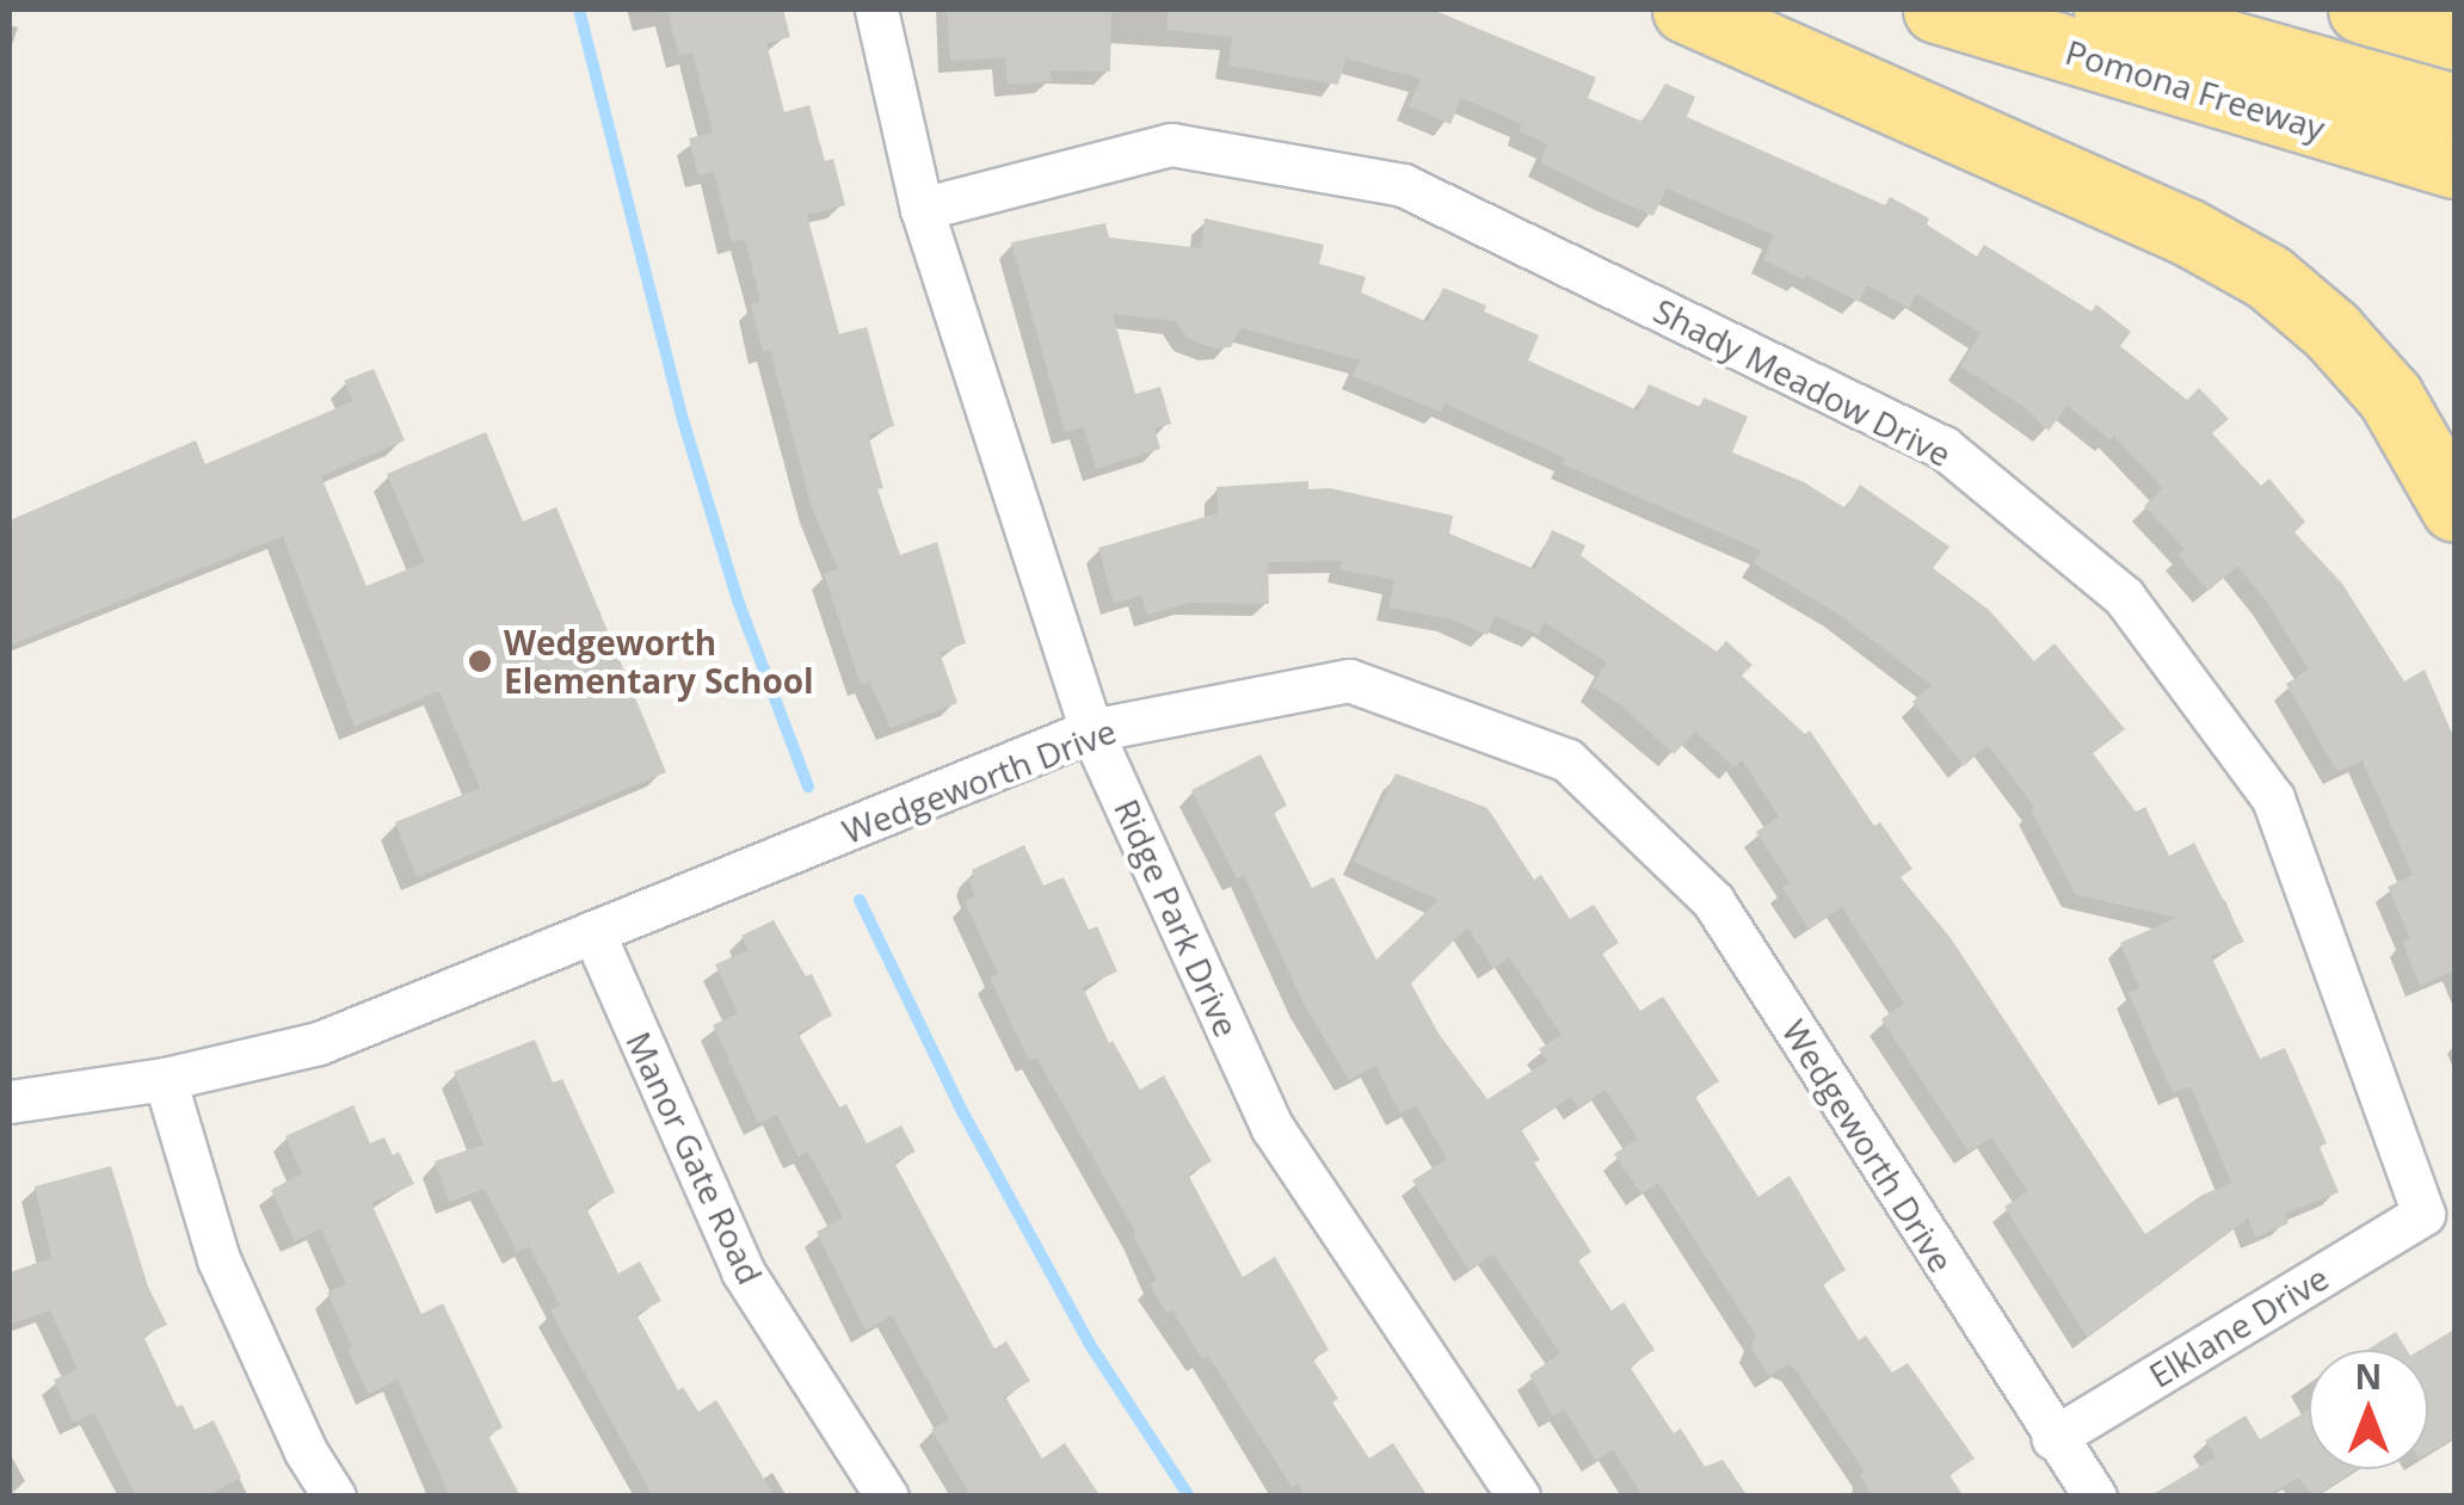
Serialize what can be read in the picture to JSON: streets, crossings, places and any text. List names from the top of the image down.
{
  "streets": {
    "highway": ["Pomona Freeway"],
    "street": [
      "Shady Meadow Drive",
      "Wedgeworth Drive",
      "Ridge Park Drive",
      "Manor Gate Road",
      "Elklane Drive"
    ]
  },
  "crossings": [
    ["Shady Meadow Drive", "Ridge Park Drive"],
    ["Shady Meadow Drive", "Elklane Drive"],
    ["Wedgeworth Drive", "Ridge Park Drive"],
    ["Wedgeworth Drive", "Manor Gate Road"],
    ["Wedgeworth Drive", "Elklane Drive"]
  ],
  "places": ["Wedgeworth Elementary School"],
  "north": "top"
}
